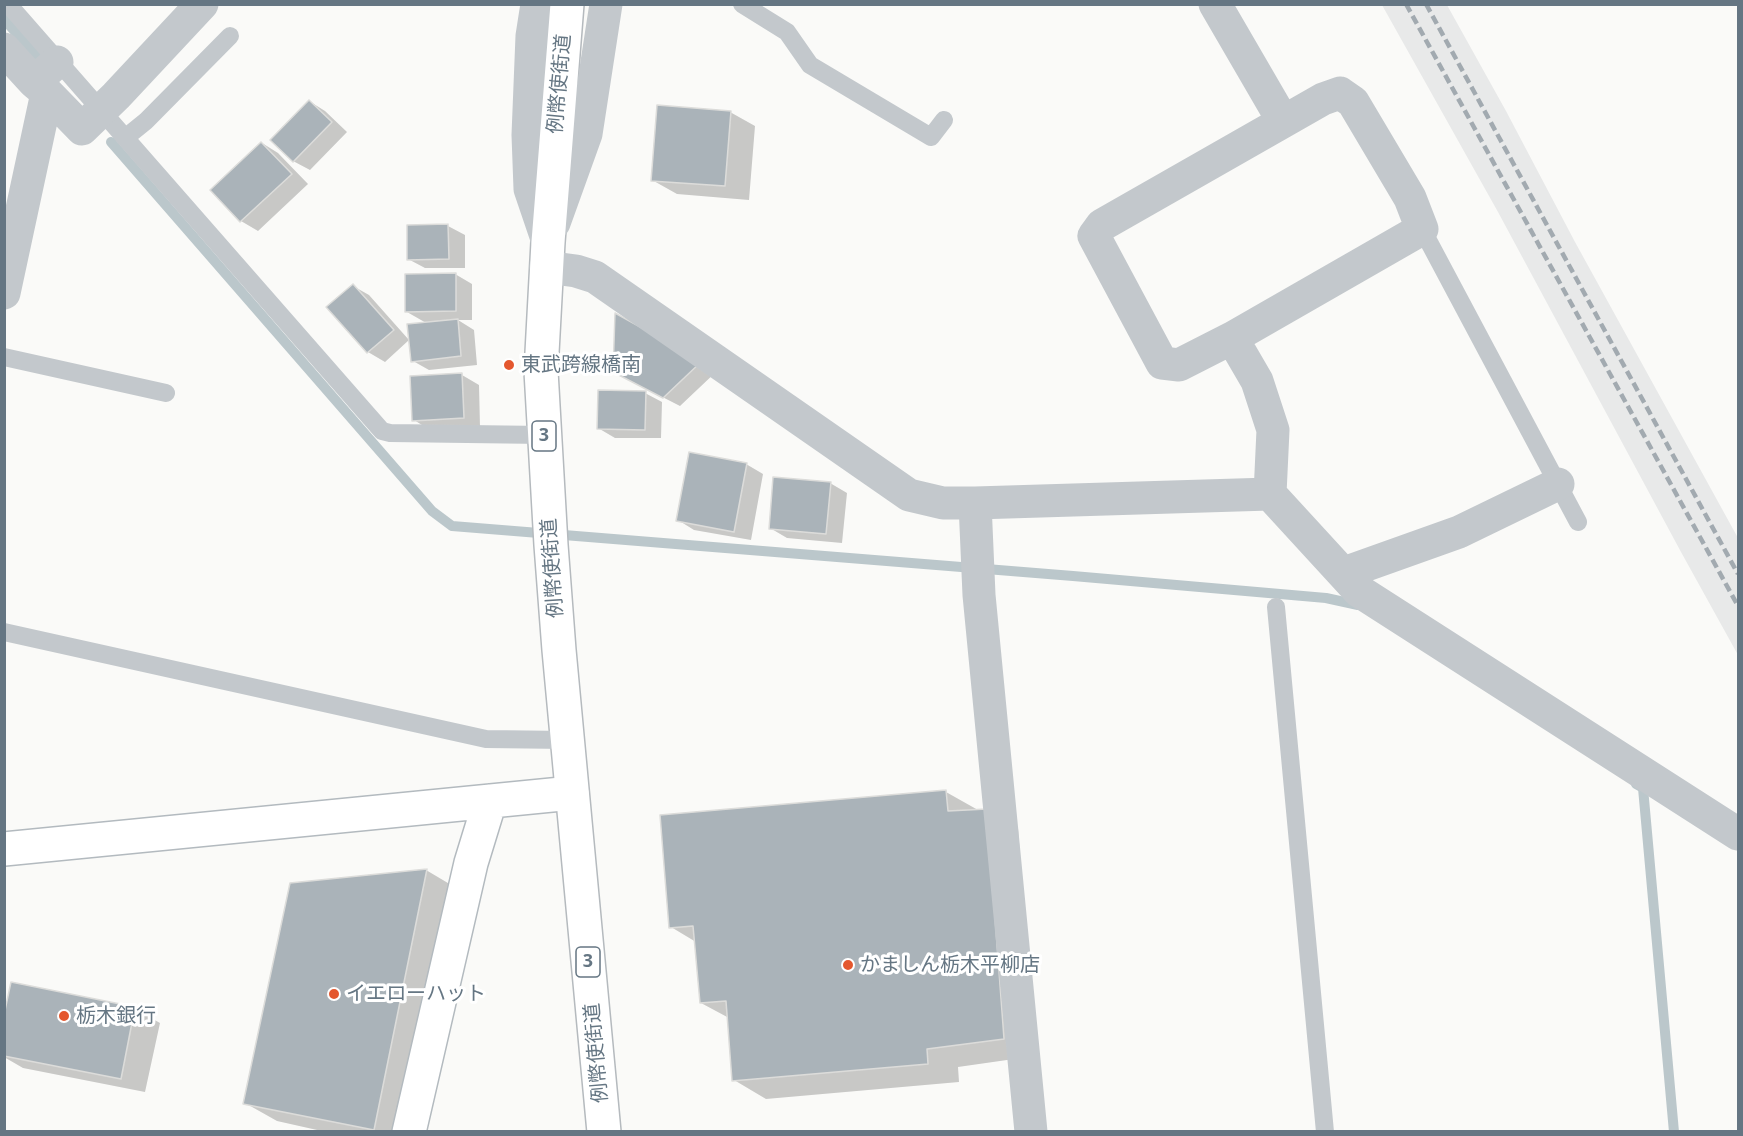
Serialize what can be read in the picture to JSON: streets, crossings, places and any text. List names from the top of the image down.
{
  "streets": {
    "main road": ["例幣使街道", "3"]
  },
  "places": [
    "東武跨線橋南",
    "かましん栃木平柳店",
    "イエローハット",
    "栃木銀行"
  ]
}
